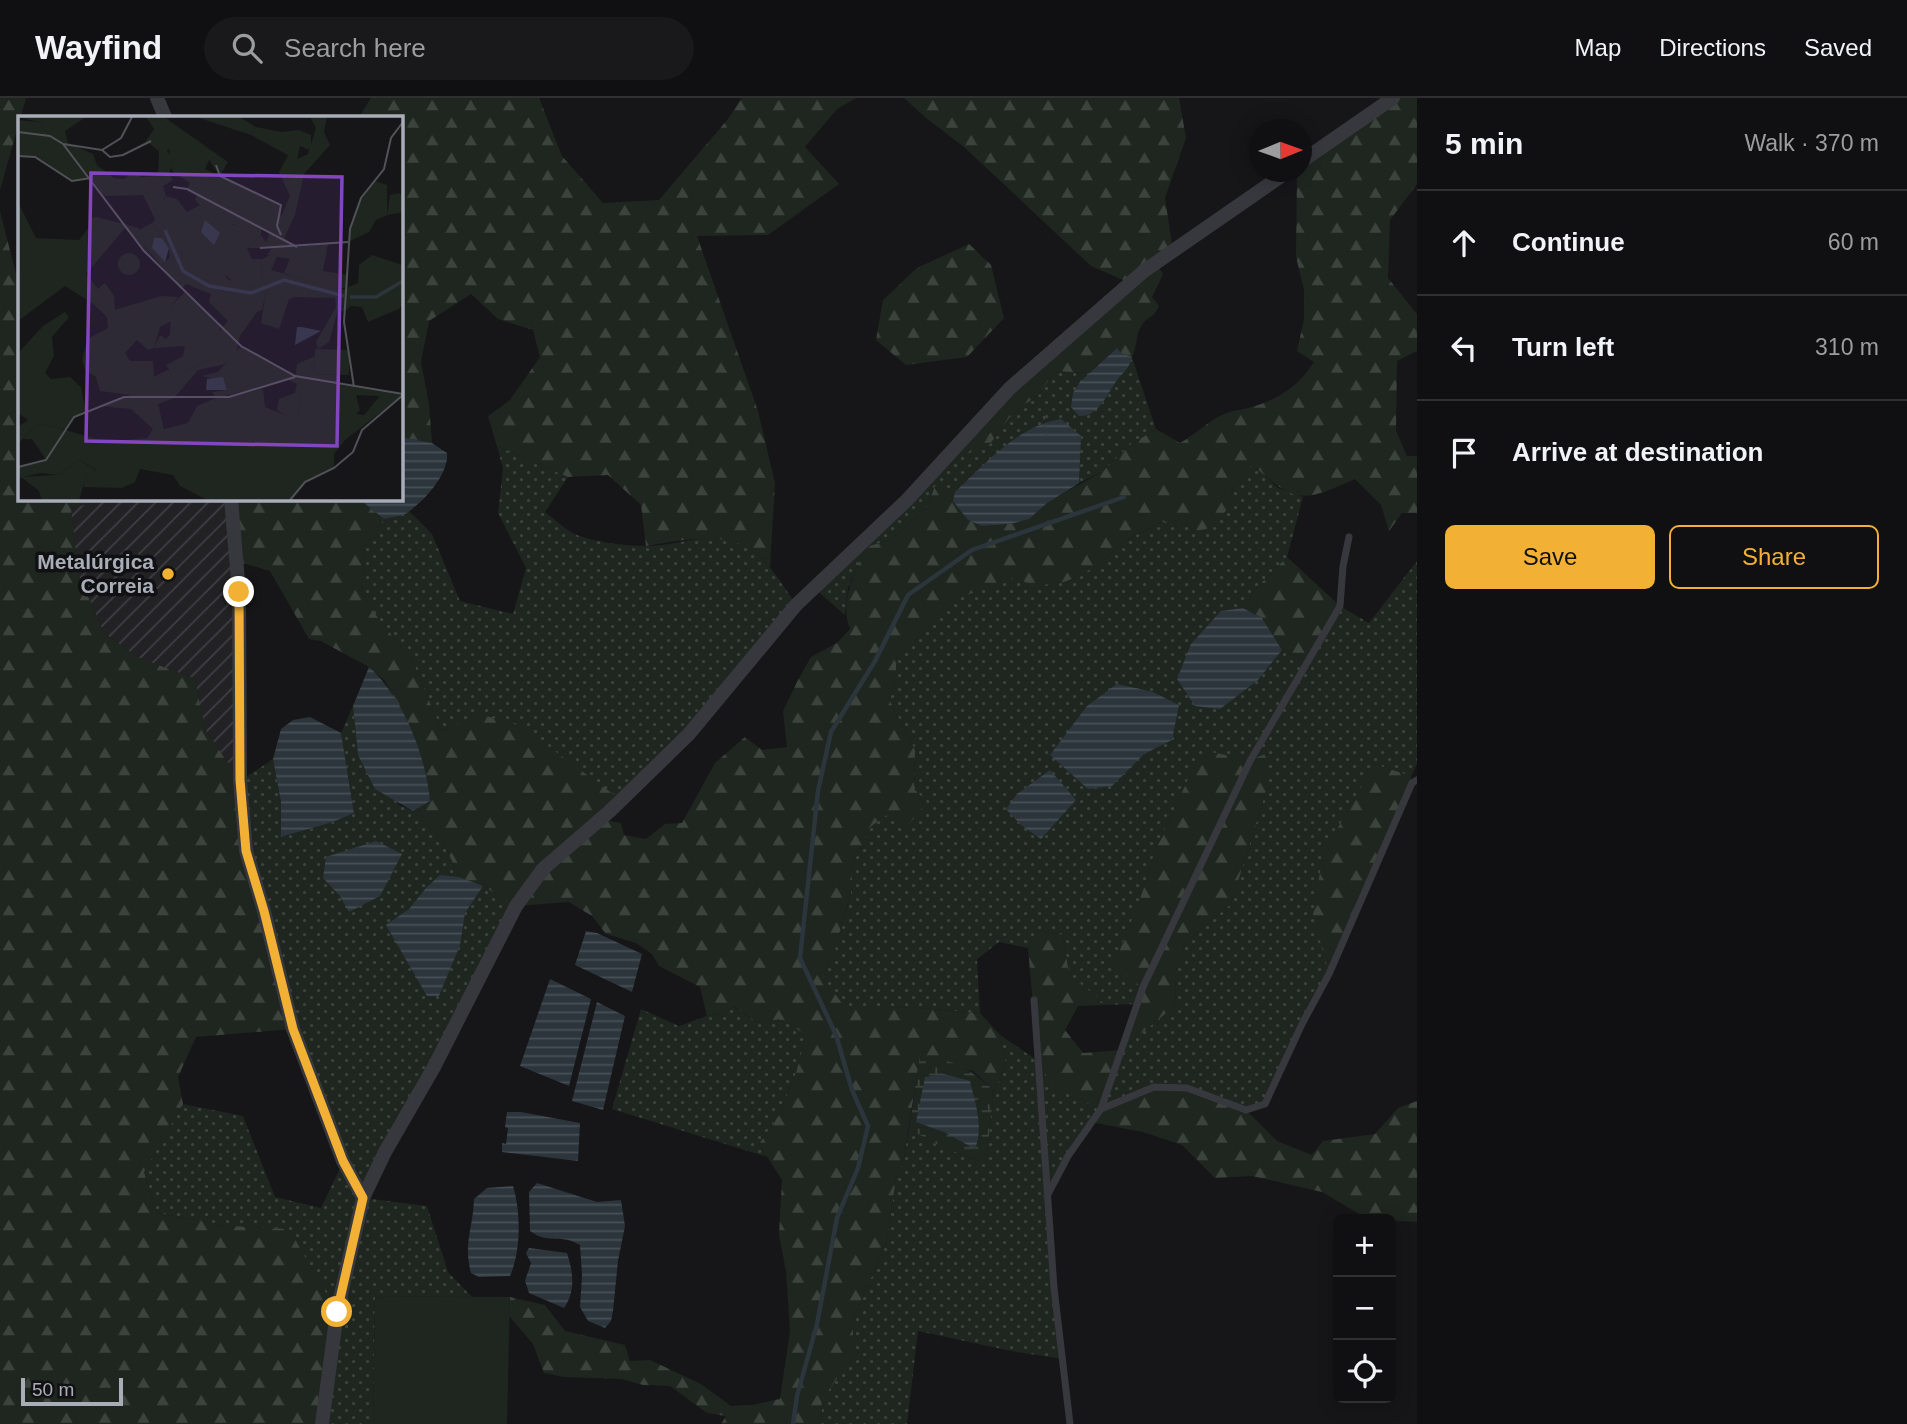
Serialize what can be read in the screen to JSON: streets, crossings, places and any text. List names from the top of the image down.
{
  "places": ["Metalúrgica Correia"],
  "scale_bar": "50 m",
  "north": "right",
  "page": {
    "header": "Wayfind",
    "search": "Search here",
    "nav": ["Map", "Directions", "Saved"],
    "heading": ["5 min", "Walk · 370 m"],
    "list": [
      ["Continue", "60 m"],
      ["Turn left", "310 m"],
      "Arrive at destination"
    ],
    "buttons": ["Save", "Share"],
    "map_buttons": ["+", "−"],
    "scale": "50 m"
  }
}
